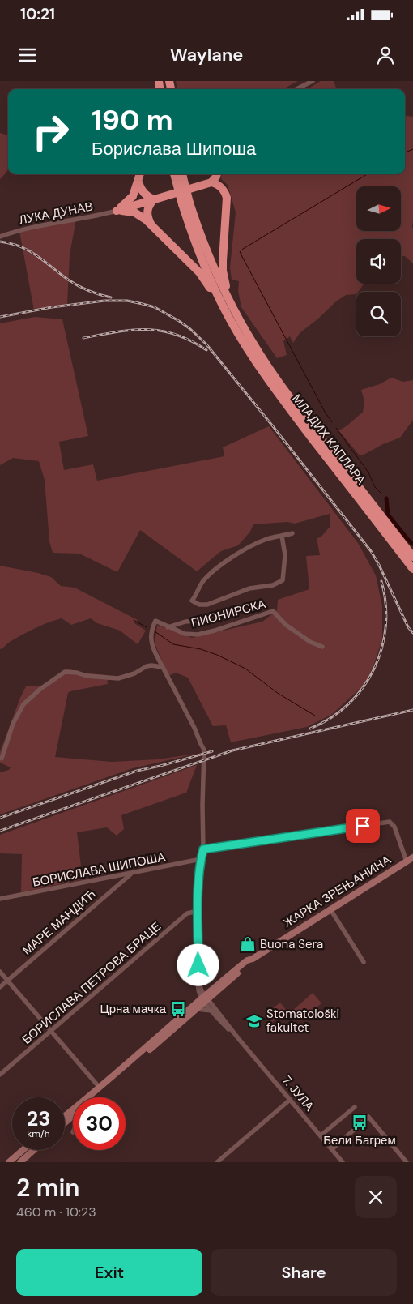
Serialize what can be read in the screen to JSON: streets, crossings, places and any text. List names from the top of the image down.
{
  "streets": {
    "highway": ["МЛАДИХ КАПЛАРА"],
    "street": [
      "ЛУКА ДУНАВ",
      "ПИОНИРСКА",
      "БОРИСЛАВА ШИПОША",
      "ЖАРКА ЗРЕЊАНИНА",
      "МАРЕ МАНДИЋ",
      "БОРИСЛАВА ПЕТРОВА БРАЦЕ",
      "7. ЈУЛА"
    ]
  },
  "crossings": [
    ["БОРИСЛАВА ШИПОША", "МАРЕ МАНДИЋ"],
    ["ЖАРКА ЗРЕЊАНИНА", "7. ЈУЛА"]
  ],
  "places": {
    "shop": ["Buona Sera"],
    "bus stop": ["Црна мачка", "Бели Багрем"],
    "school or university": ["Stomatološki fakultet"]
  },
  "north": "right",
  "page": {
    "status": "10:21",
    "header": "Waylane",
    "turn": ["190 m", "Борислава Шипоша"],
    "speed": "23 km/h",
    "limit": "30",
    "heading": ["2 min", "460 m · 10:23"],
    "buttons": ["Exit", "Share"]
  }
}
